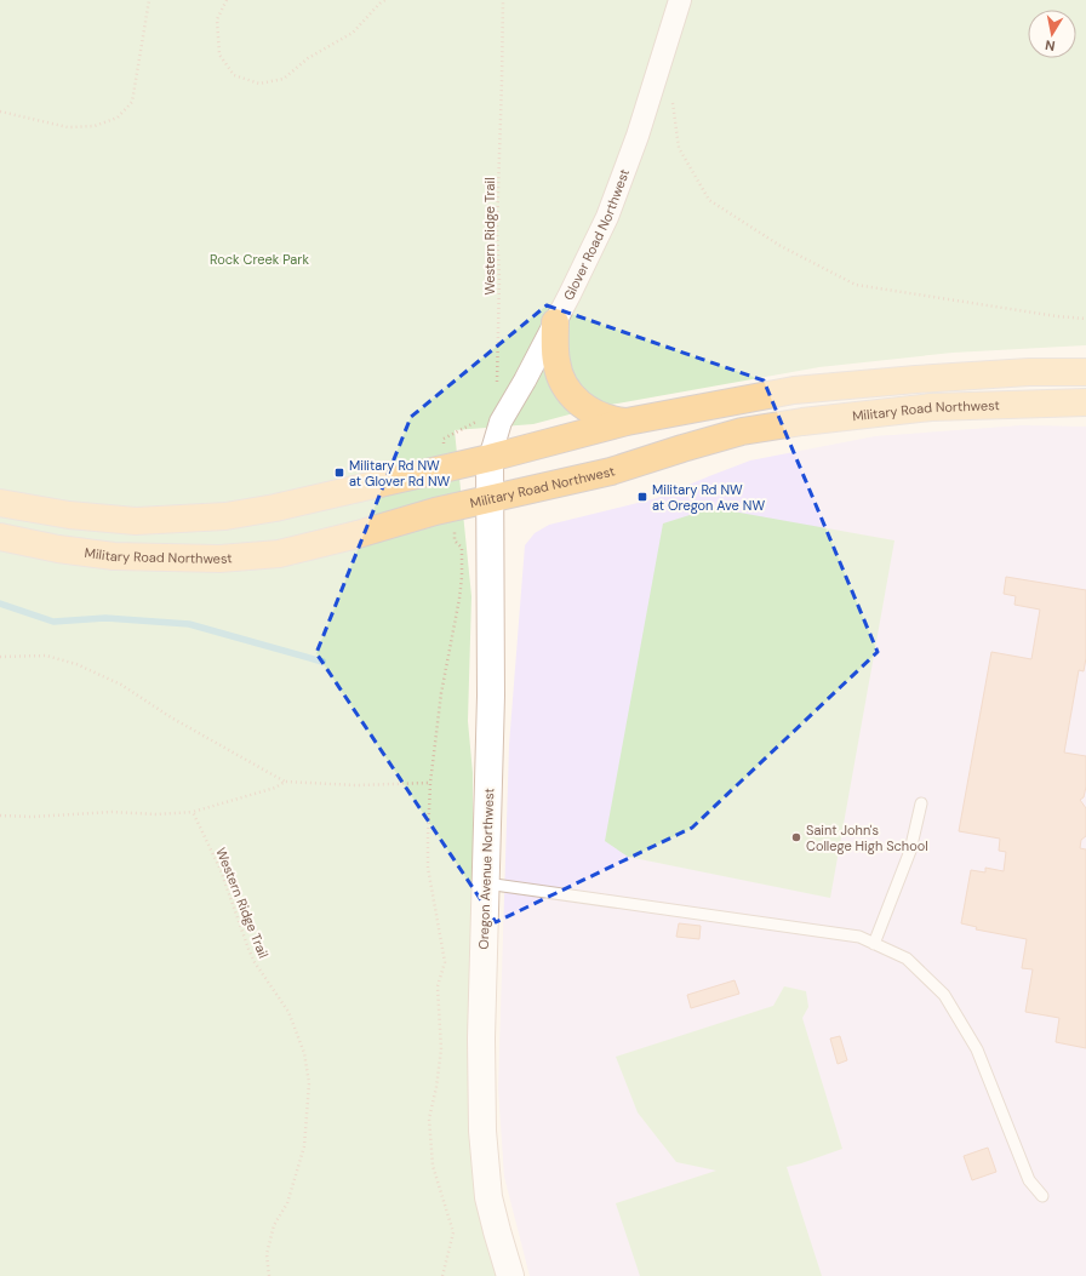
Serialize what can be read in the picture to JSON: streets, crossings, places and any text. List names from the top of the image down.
{
  "streets": {
    "main road": ["Military Road Northwest"],
    "street": ["Glover Road Northwest", "Oregon Avenue Northwest"],
    "path": ["Western Ridge Trail"]
  },
  "crossings": [
    ["Glover Road Northwest", "Oregon Avenue Northwest"],
    ["Military Road Northwest", "Oregon Avenue Northwest"]
  ],
  "parks": ["Rock Creek Park"],
  "places": {
    "transit": ["Military Rd NW at Glover Rd NW", "Military Rd NW at Oregon Ave NW"],
    "other": ["Saint John's College High School"]
  },
  "north": "bottom"
}
